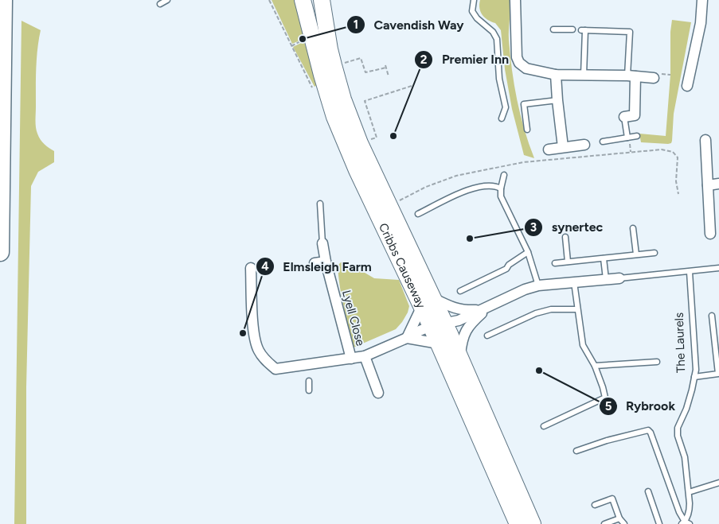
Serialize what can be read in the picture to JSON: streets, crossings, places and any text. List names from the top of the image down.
{
  "streets": {
    "main road": ["Cribbs Causeway"],
    "street": ["Lyell Close"],
    "lane": ["The Laurels"]
  },
  "places": [
    "Cavendish Way",
    "Premier Inn",
    "synertec",
    "Elmsleigh Farm",
    "Rybrook"
  ]
}
